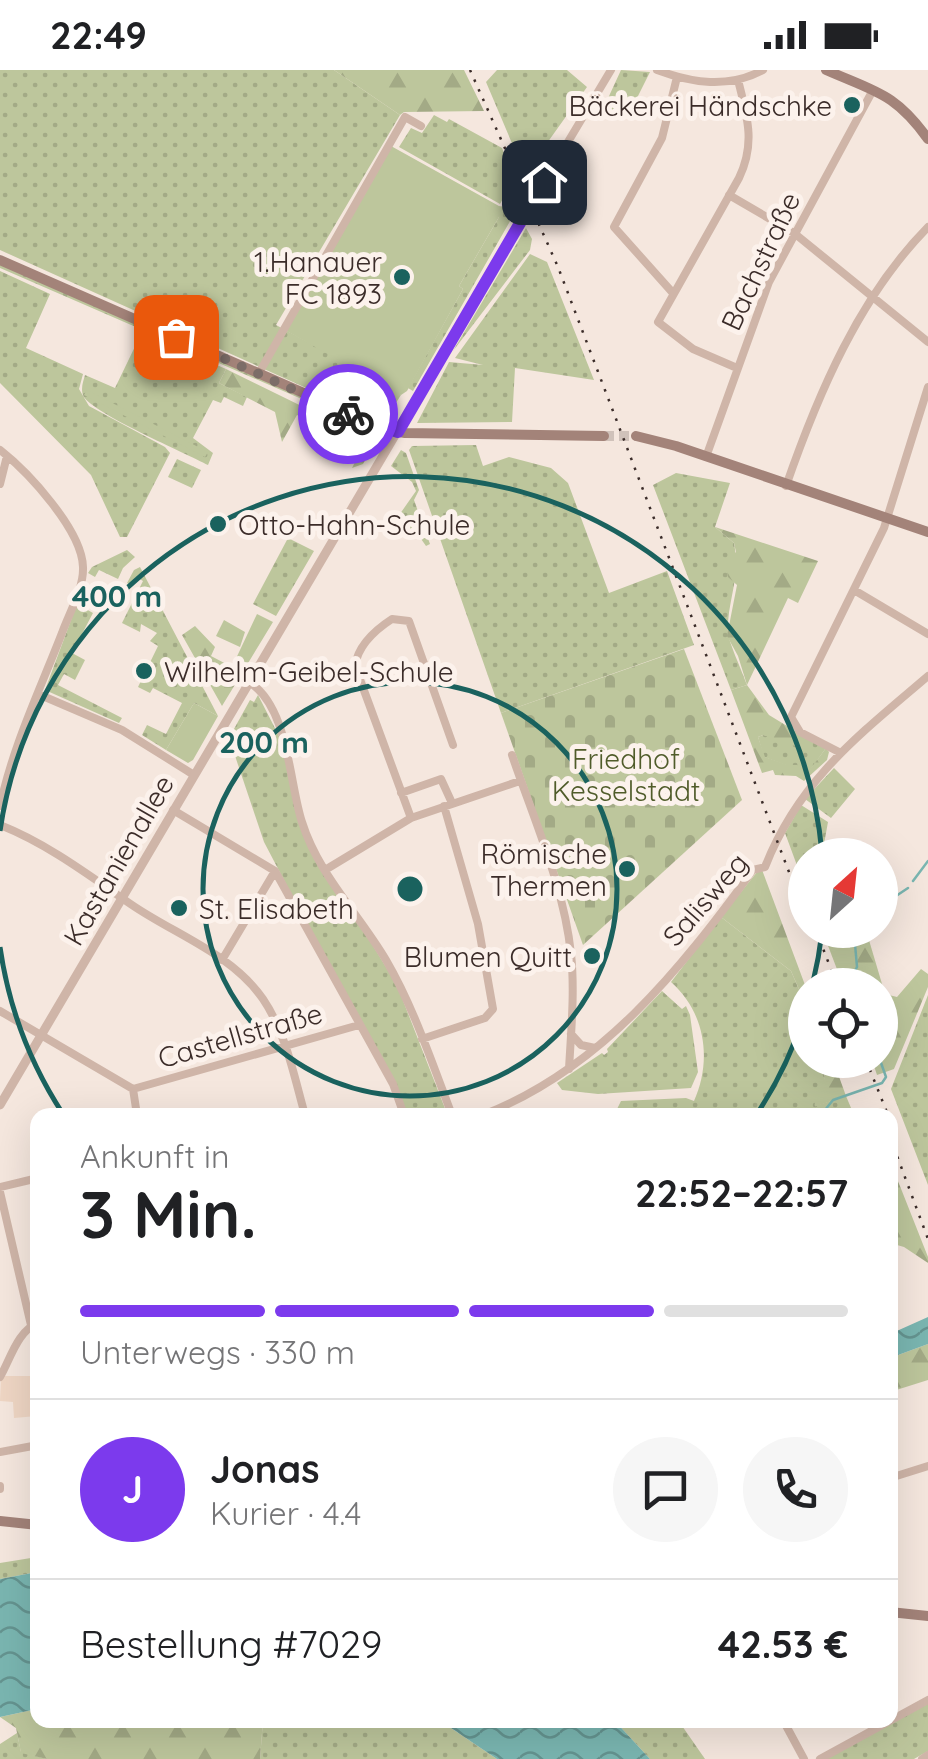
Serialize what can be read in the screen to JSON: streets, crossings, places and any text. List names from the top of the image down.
{
  "streets": {
    "street": [
      "Bachstraße",
      "Kastanienallee",
      "Salisweg",
      "Castellstraße"
    ]
  },
  "parks": ["Friedhof Kesselstadt"],
  "places": [
    "Bäckerei Händschke",
    "1.Hanauer FC 1893",
    "Otto-Hahn-Schule",
    "Wilhelm-Geibel-Schule",
    "Römische Thermen",
    "St. Elisabeth",
    "Blumen Quitt"
  ],
  "north": "top right",
  "page": {
    "status": "22:49",
    "heading": ["3 Min.", "Ankunft in", "22:52–22:57"],
    "panel": [
      "Jonas",
      "Kurier · 4.4",
      "Bestellung #7029",
      "42.53 €"
    ],
    "bar": "Unterwegs · 330 m",
    "round": "J"
  },
  "rings": ["400 m", "200 m"]
}
